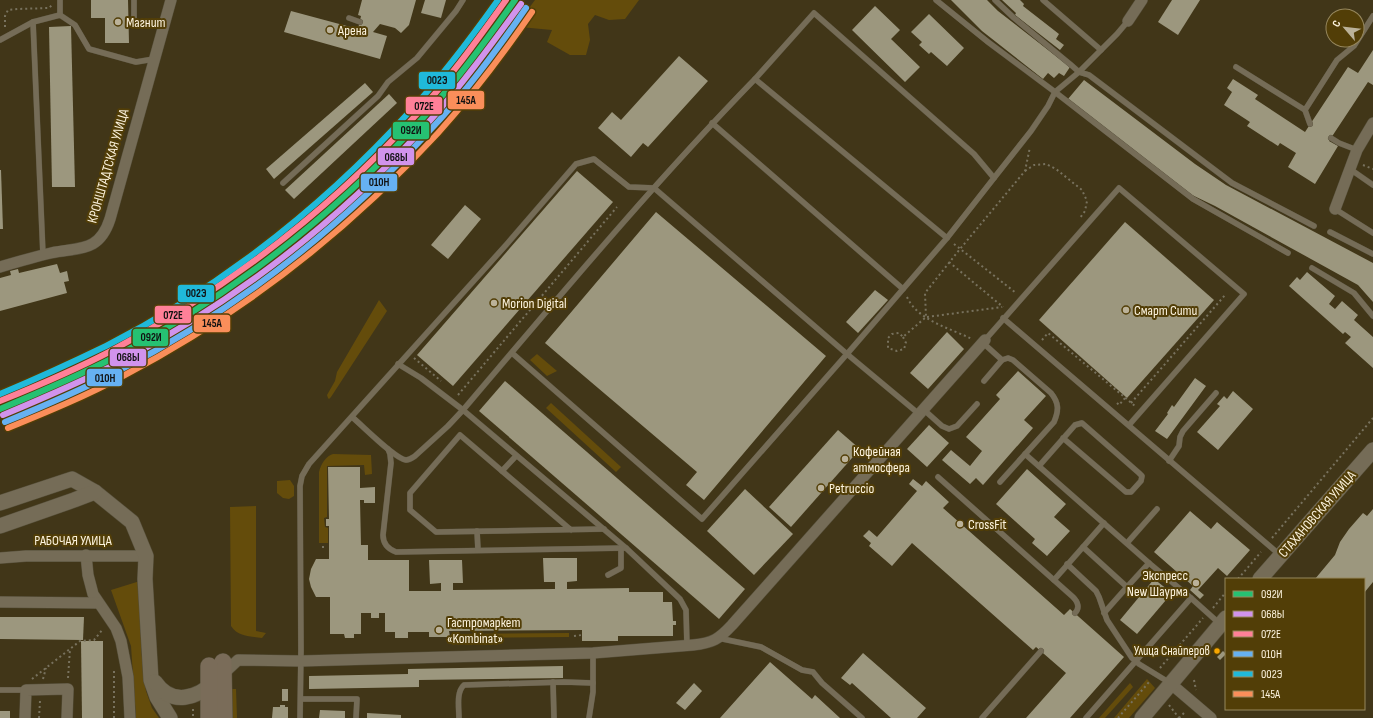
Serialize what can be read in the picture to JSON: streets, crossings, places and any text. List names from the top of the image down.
{
  "streets": {
    "main road": ["СТАХАНОВСКАЯ УЛИЦА"],
    "street": ["КРОНШТАДТСКАЯ УЛИЦА", "РАБОЧАЯ УЛИЦА"]
  },
  "places": [
    "Магнит",
    "Арена",
    "Morion Digital",
    "Смарт Сити",
    "Кофейная атмосфера",
    "Petruccio",
    "CrossFit",
    "Экспресс New Шаурма",
    "Гастромаркет «Kombinat»",
    "Улица Снайперов"
  ],
  "lines": [
    "transit line 092И",
    "transit line 072Е",
    "transit line 002Э",
    "transit line 068Ы",
    "transit line 010Н",
    "transit line 145А"
  ],
  "legend": [
    "092И",
    "068Ы",
    "072Е",
    "010Н",
    "002Э",
    "145А"
  ],
  "north": "top left"
}
